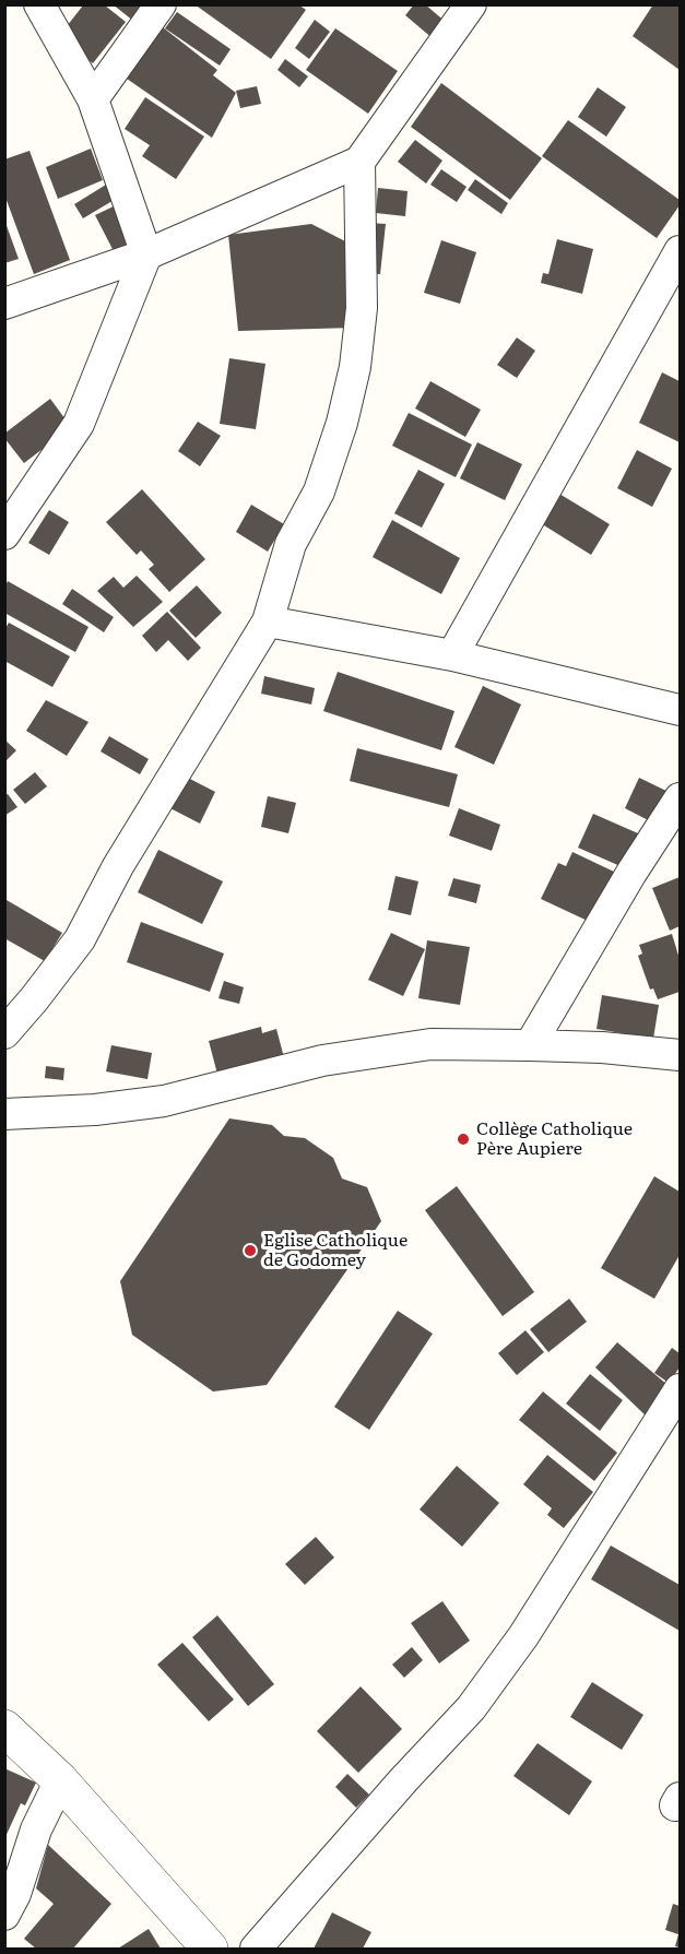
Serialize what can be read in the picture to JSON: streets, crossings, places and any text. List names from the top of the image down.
{
  "places": ["Collège Catholique Père Aupiere", "Eglise Catholique de Godomey"]
}
